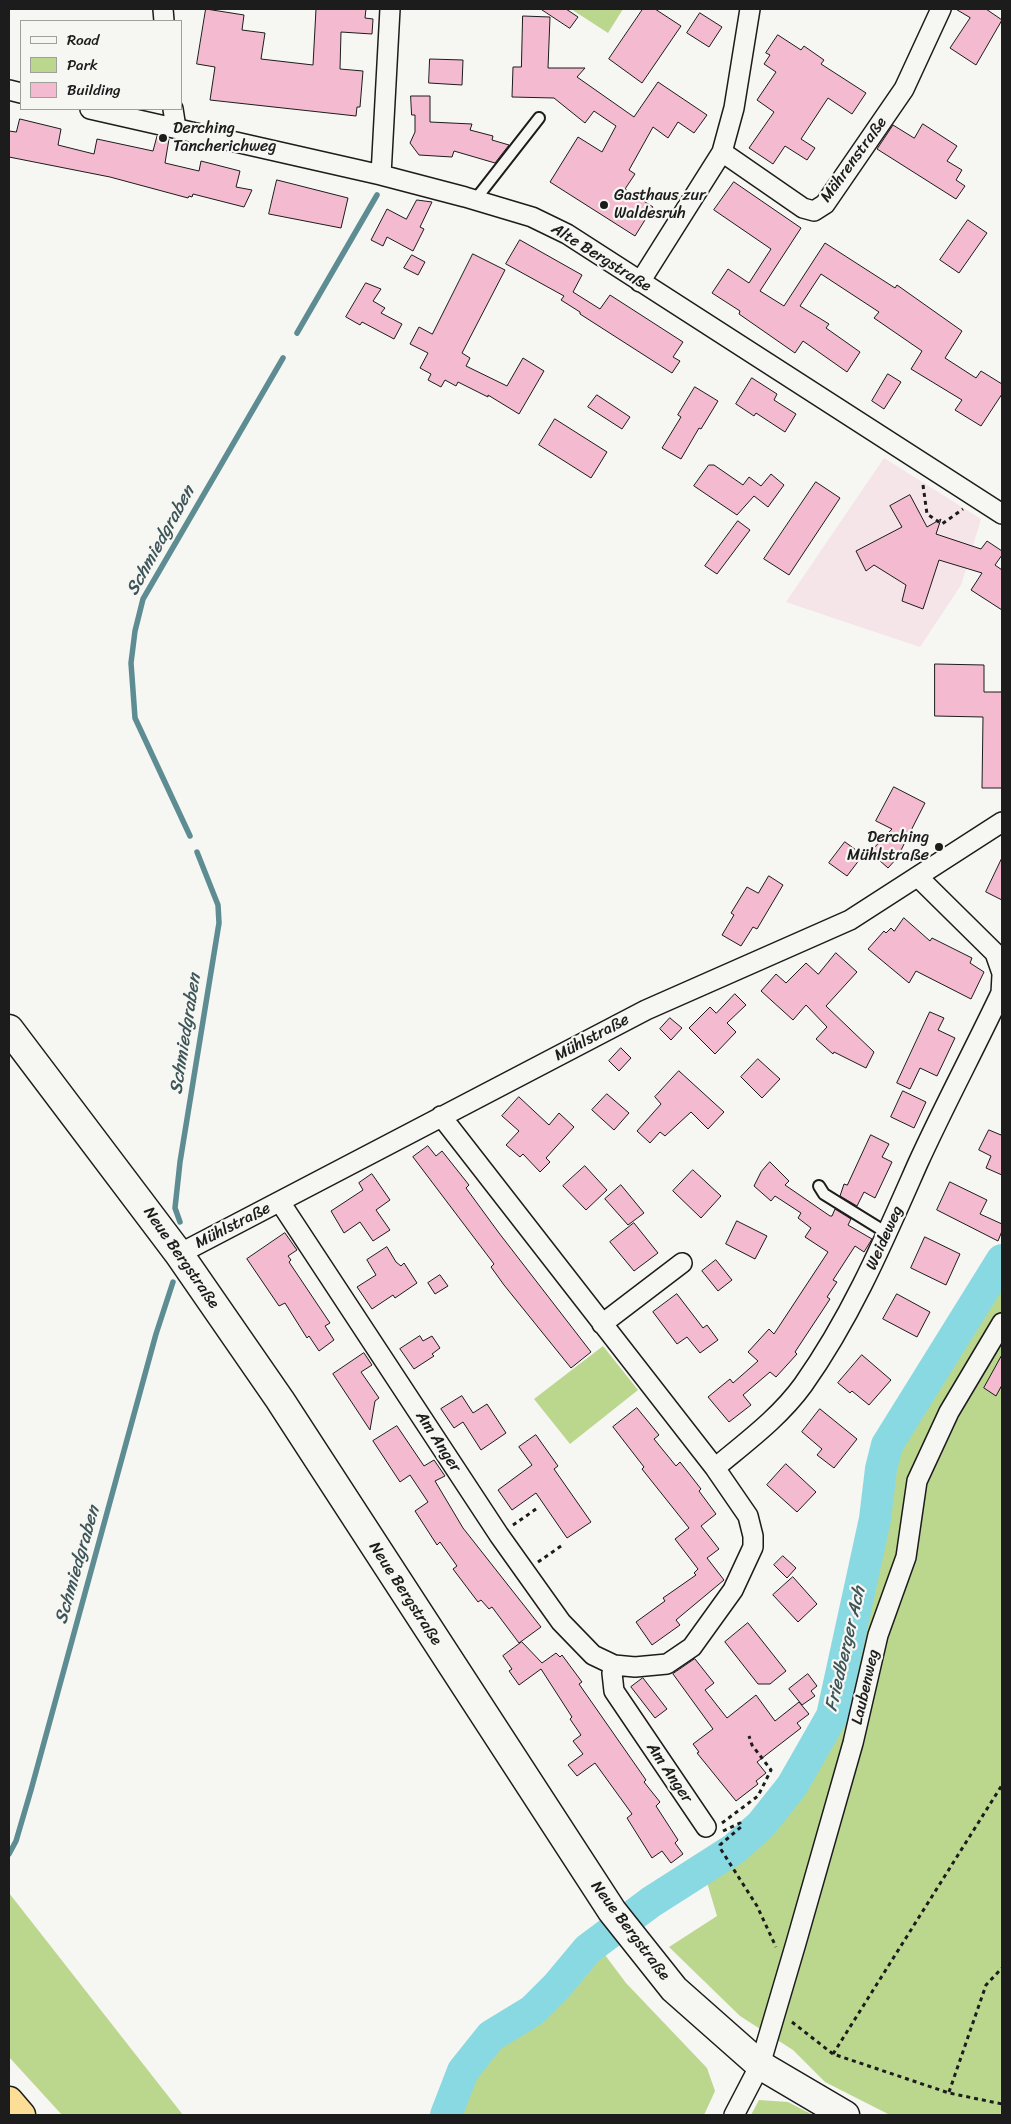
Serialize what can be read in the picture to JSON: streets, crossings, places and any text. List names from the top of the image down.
{
  "streets": {
    "main road": ["Neue Bergstraße"],
    "street": [
      "Mährenstraße",
      "Alte Bergstraße",
      "Mühlstraße",
      "Weideweg",
      "Am Anger",
      "Laubenweg"
    ]
  },
  "crossings": [
    ["Mühlstraße", "Weideweg"],
    ["Mühlstraße", "Neue Bergstraße"],
    ["Mühlstraße", "Am Anger"],
    ["Weideweg", "Am Anger"],
    ["Neue Bergstraße", "Laubenweg"]
  ],
  "water": ["Schmiedgraben", "Friedberger Ach"],
  "places": ["Derching Tancherichweg", "Gasthaus zur Waldesruh", "Derching Mühlstraße"],
  "legend": ["Road", "Park", "Building"]
}
